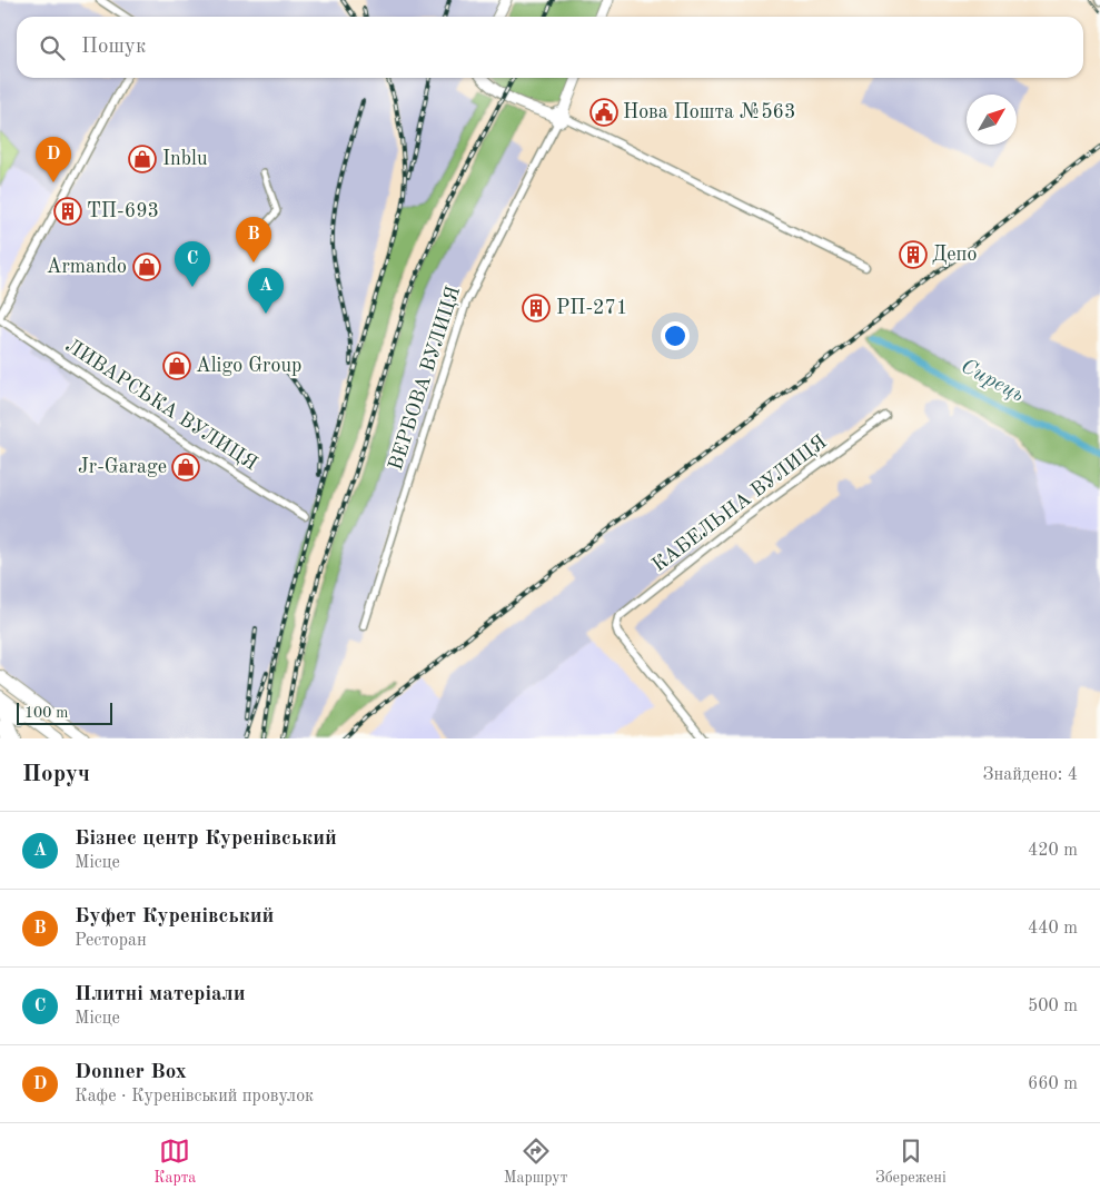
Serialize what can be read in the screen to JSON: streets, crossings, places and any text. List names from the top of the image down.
{
  "streets": {
    "main road": ["ВЕРБОВА ВУЛИЦЯ"],
    "street": ["ЛИВАРСЬКА ВУЛИЦЯ", "КАБЕЛЬНА ВУЛИЦЯ"]
  },
  "water": ["Сирець"],
  "places": {
    "public building": ["Нова Пошта №563"],
    "shop": [
      "Inblu",
      "Armando",
      "Aligo Group",
      "Jr-Garage"
    ],
    "building": ["ТП-693", "Депо", "РП-271"]
  },
  "scale_bar": "100 m",
  "north": "top right",
  "page": {
    "search": "Пошук",
    "pins": [
      "D",
      "B",
      "C",
      "A"
    ],
    "scale": "100 m",
    "heading": ["Поруч", "Знайдено: 4"],
    "list": [
      {
        "mark": "A",
        "name": "Бізнес центр Куренівський",
        "note": "Місце",
        "value": "420 m"
      },
      {
        "mark": "B",
        "name": "Буфет Куренівський",
        "note": "Ресторан",
        "value": "440 m"
      },
      {
        "mark": "C",
        "name": "Плитні матеріали",
        "note": "Місце",
        "value": "500 m"
      },
      {
        "mark": "D",
        "name": "Donner Box",
        "note": "Кафе · Куренівський провулок",
        "value": "660 m"
      }
    ],
    "nav": ["Карта", "Маршрут", "Збережені"]
  }
}
